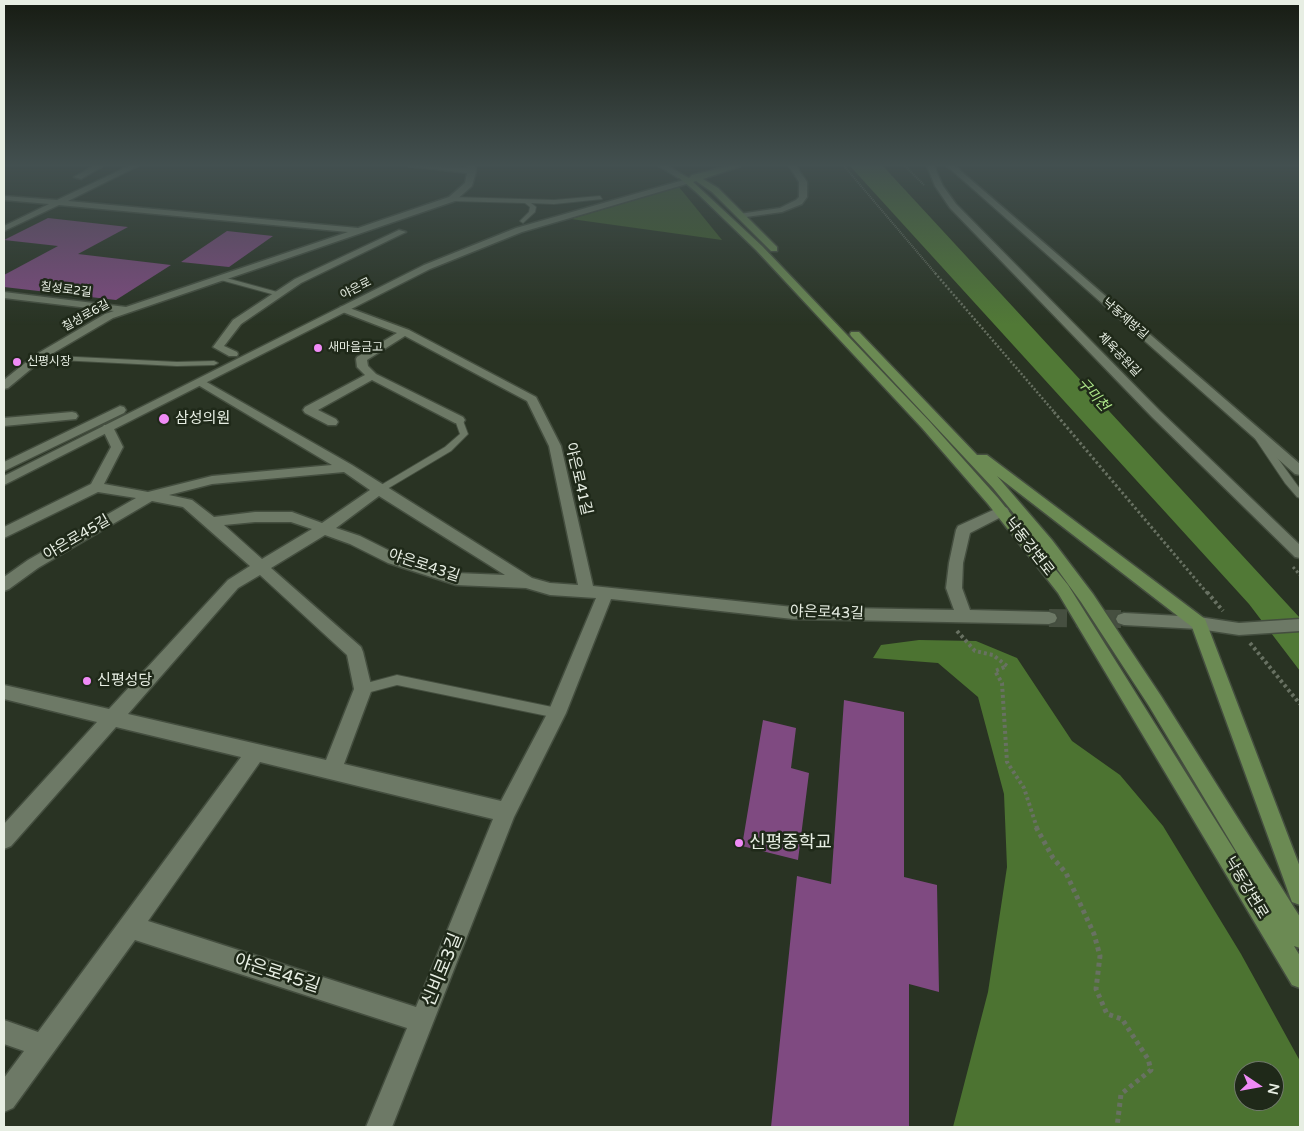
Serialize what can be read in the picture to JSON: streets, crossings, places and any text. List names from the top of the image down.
{
  "streets": {
    "main road": ["낙동강변로"],
    "street": [
      "야은로",
      "칠성로2길",
      "칠성로6길",
      "낙동제방길",
      "체육공원길",
      "야은로41길",
      "야은로45길",
      "야은로43길",
      "신비로3길"
    ]
  },
  "crossings": [
    ["야은로", "칠성로6길"],
    ["야은로", "야은로41길"],
    ["야은로", "야은로43길"],
    ["칠성로2길", "칠성로6길"],
    ["야은로41길", "야은로43길"],
    ["야은로45길", "신비로3길"],
    ["야은로43길", "신비로3길"]
  ],
  "water": ["구미천"],
  "places": [
    "새마을금고",
    "신평시장",
    "삼성의원",
    "신평성당",
    "신평중학교"
  ],
  "north": "right"
}
